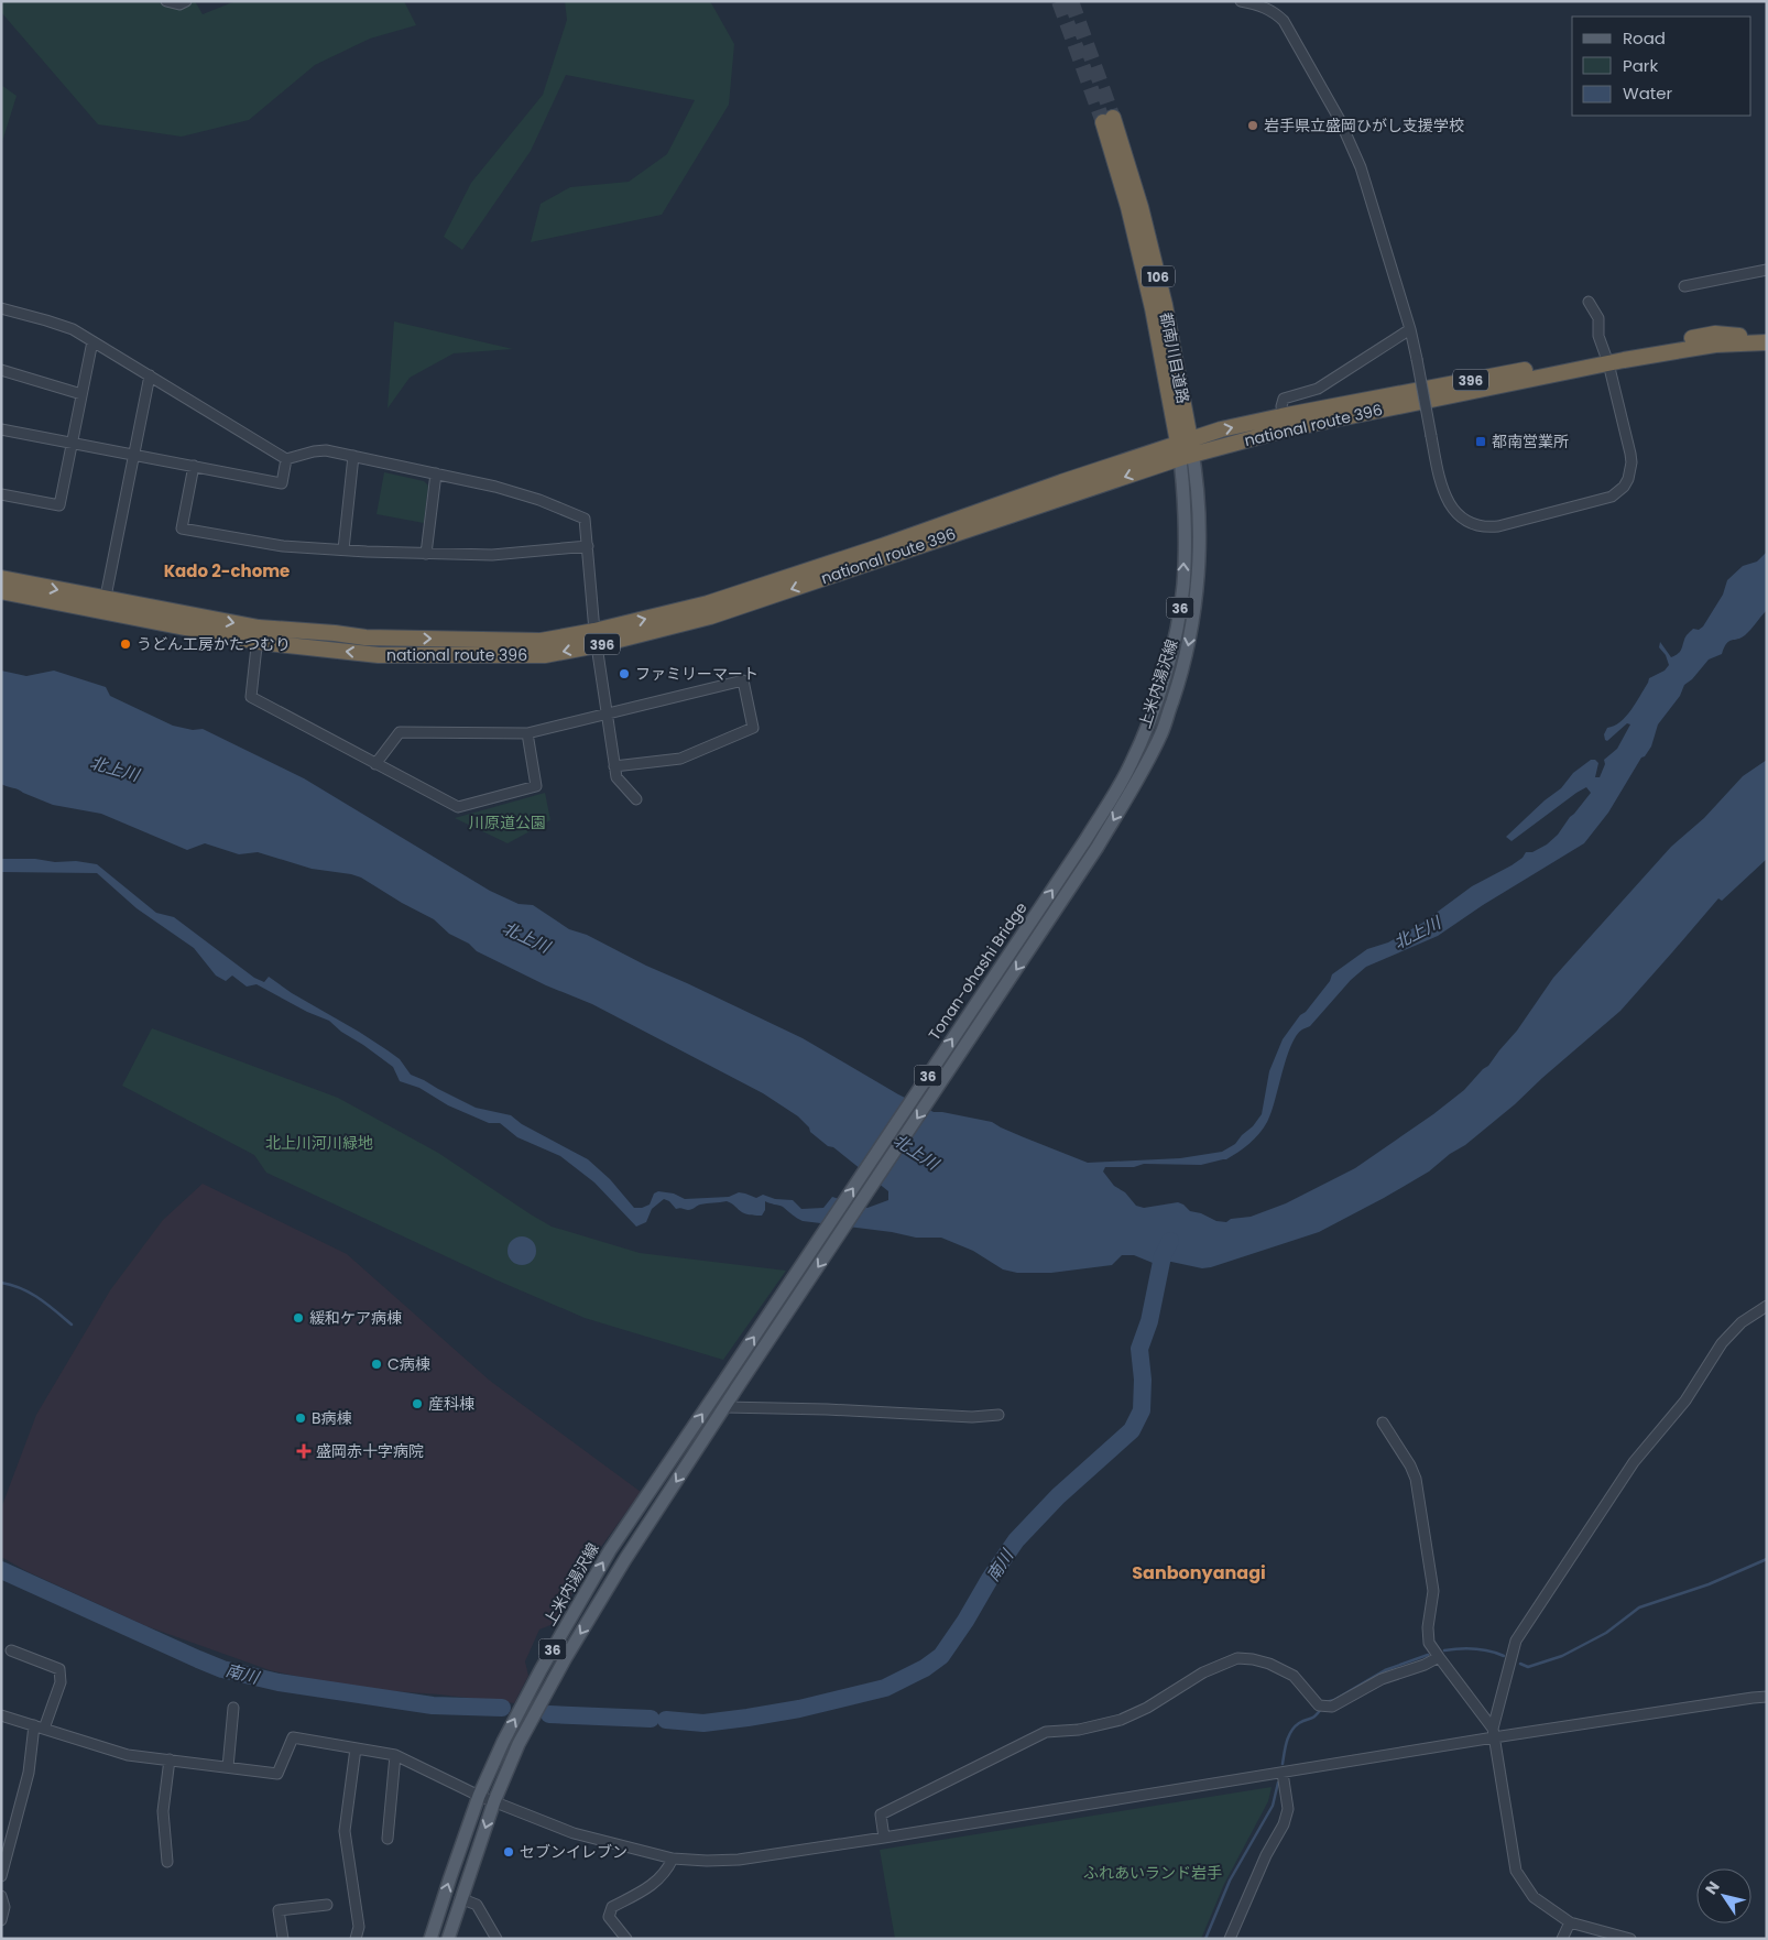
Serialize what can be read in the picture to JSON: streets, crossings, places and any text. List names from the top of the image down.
{
  "streets": {
    "highway": [
      "106",
      "都南川目道路",
      "396",
      "national route 396"
    ],
    "main road": ["36", "上米内湯沢線", "Tonan-ohashi Bridge"]
  },
  "crossings": [
    ["都南川目道路", "national route 396"],
    ["都南川目道路", "上米内湯沢線"],
    ["national route 396", "上米内湯沢線"],
    ["36", "Tonan-ohashi Bridge"],
    ["上米内湯沢線", "Tonan-ohashi Bridge"]
  ],
  "districts": ["Kado 2-chome", "Sanbonyanagi"],
  "water": ["北上川", "南川"],
  "parks": ["川原道公園", "北上川河川緑地", "ふれあいランド岩手"],
  "places": {
    "other": [
      "岩手県立盛岡ひがし支援学校",
      "うどん工房かたつむり",
      "ファミリーマート",
      "緩和ケア病棟",
      "C病棟",
      "産科棟",
      "B病棟",
      "セブンイレブン"
    ],
    "transit": ["都南営業所"],
    "health": ["盛岡赤十字病院"]
  },
  "legend": ["Road", "Park", "Water"],
  "north": "top left"
}
